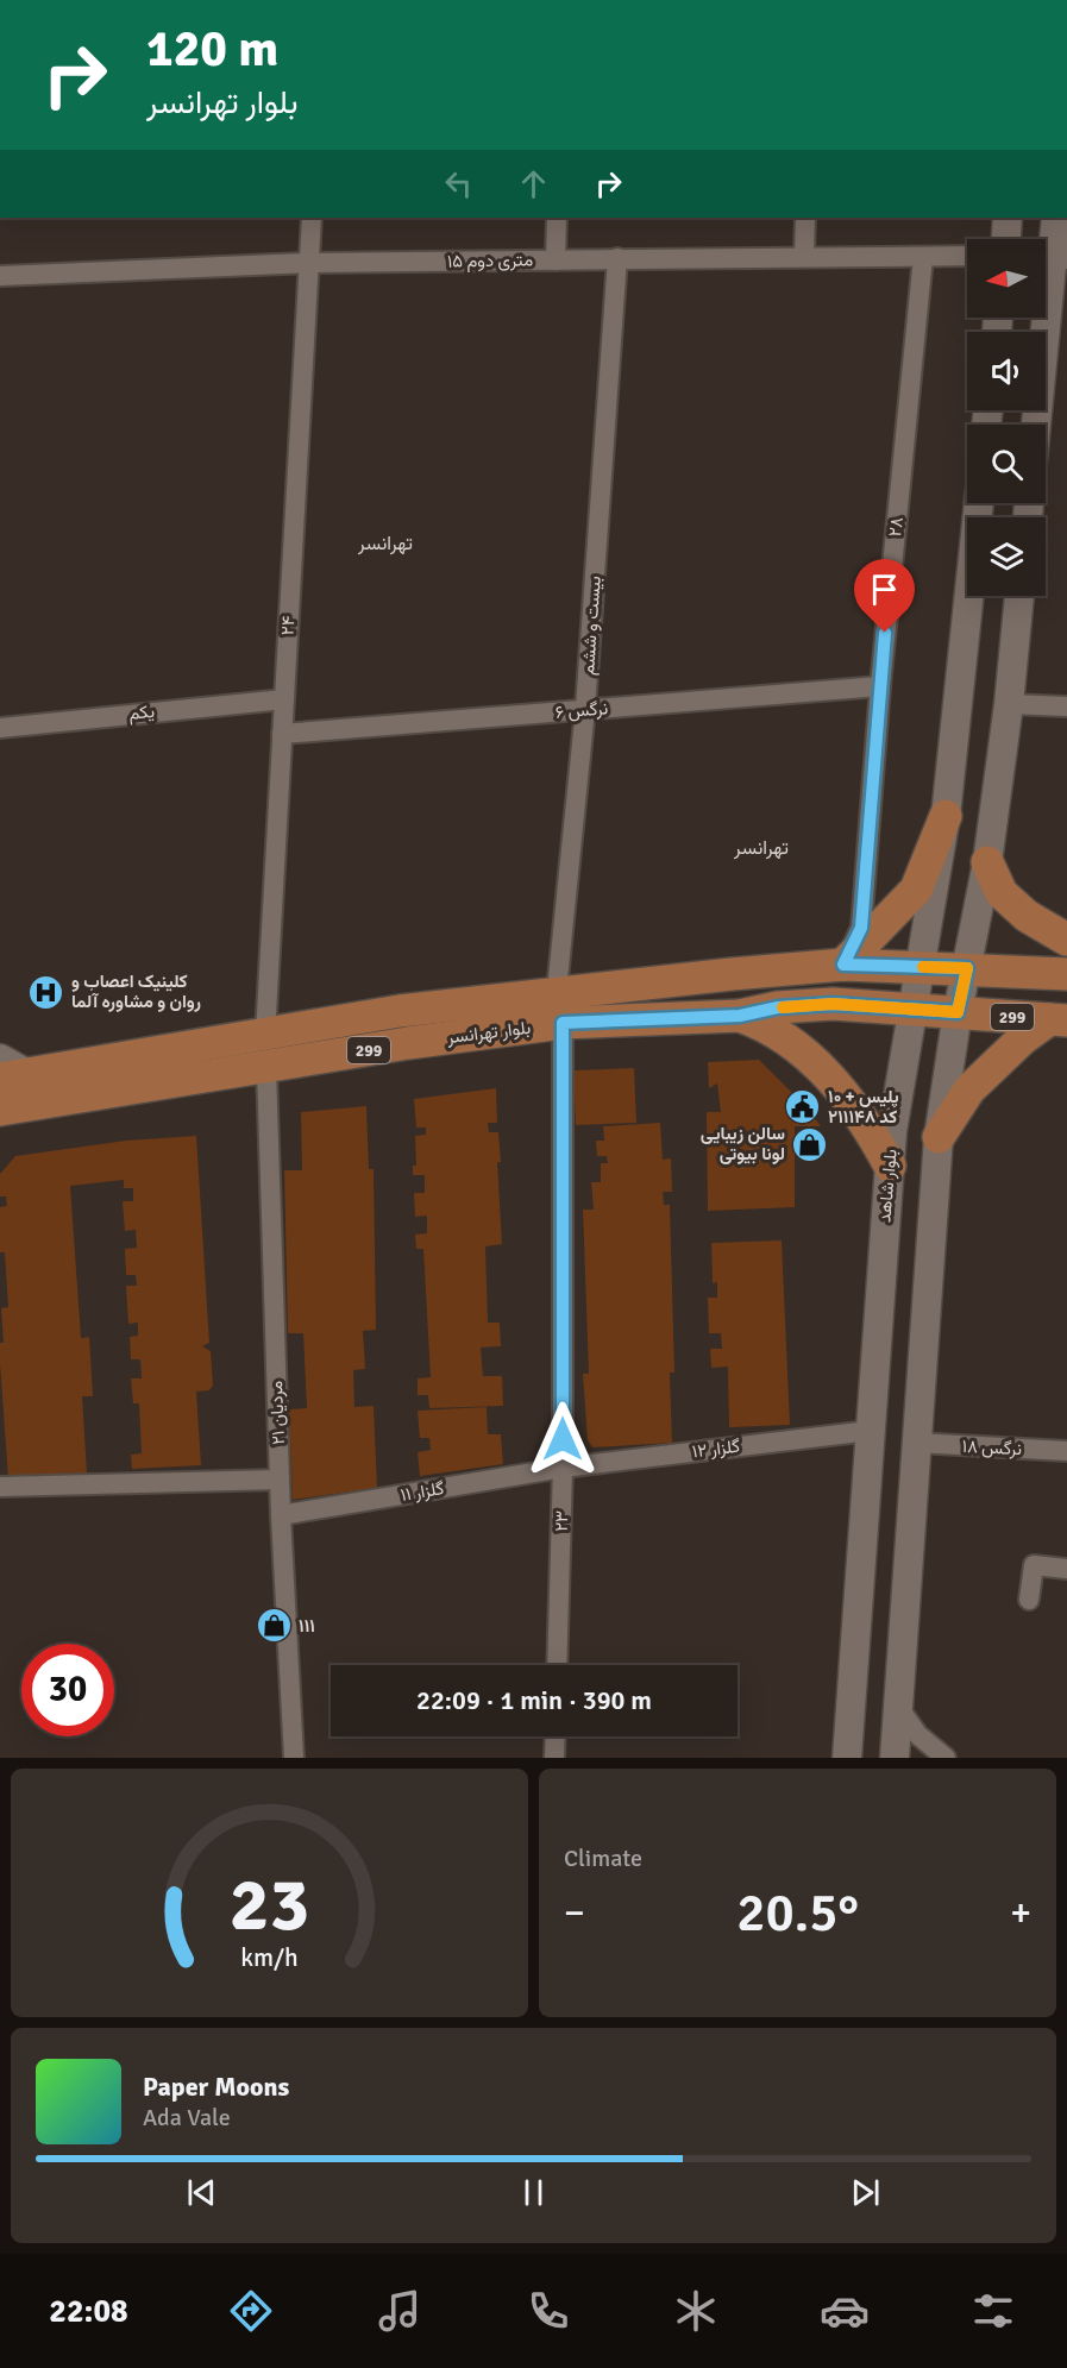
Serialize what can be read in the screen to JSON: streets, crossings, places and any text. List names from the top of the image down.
{
  "streets": {
    "main road": ["299", "بلوار تهرانسر", "بلوار شاهد"],
    "street": [
      "۱۵ متری دوم",
      "۲۸",
      "۲۴",
      "بیست و ششم",
      "نرگس ۶",
      "یکم",
      "۲۱ مردیان",
      "نرگس ۱۸",
      "گلزار ۱۲",
      "گلزار ۱۱",
      "۲۳"
    ]
  },
  "crossings": [
    ["۱۵ متری دوم", "۲۸"],
    ["۱۵ متری دوم", "۲۴"],
    ["۱۵ متری دوم", "بیست و ششم"],
    ["۲۸", "نرگس ۶"],
    ["۲۸", "بلوار تهرانسر"],
    ["۲۴", "نرگس ۶"],
    ["۲۴", "یکم"],
    ["۲۴", "بلوار تهرانسر"],
    ["بیست و ششم", "نرگس ۶"],
    ["بیست و ششم", "بلوار تهرانسر"],
    ["بلوار تهرانسر", "بلوار شاهد"],
    ["بلوار تهرانسر", "۲۱ مردیان"],
    ["بلوار تهرانسر", "۲۳"],
    ["بلوار شاهد", "گلزار ۱۲"],
    ["۲۱ مردیان", "گلزار ۱۱"],
    ["گلزار ۱۲", "گلزار ۱۱"],
    ["گلزار ۱۲", "۲۳"],
    ["گلزار ۱۱", "۲۳"]
  ],
  "districts": ["تهرانسر", "تهرانسر"],
  "places": {
    "hospital": ["کلینیک اعصاب و روان و مشاوره آلما"],
    "public building": ["پلیس + ۱۰ کد ۲۱۱۱۴۸"],
    "shop": ["سالن زیبایی لونا بیوتی", "۱۱۱"]
  },
  "north": "left",
  "page": {
    "turn": ["120 m", "بلوار تهرانسر"],
    "limit": "30",
    "trip": "22:09 · 1 min · 390 m",
    "tile": "Climate",
    "heat": ["−", "20.5°", "+"],
    "song": ["Paper Moons", "Ada Vale"],
    "tabs": "22:08",
    "gauge": ["23", "km/h"]
  }
}
